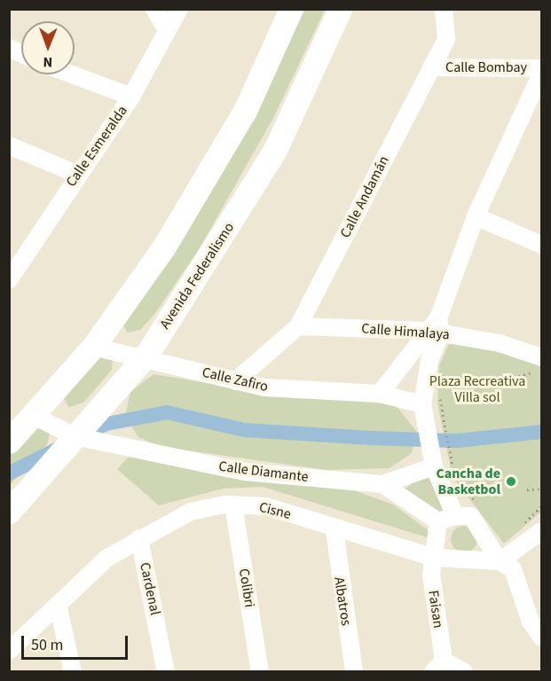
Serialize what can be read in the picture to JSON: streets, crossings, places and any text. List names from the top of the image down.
{
  "streets": {
    "street": [
      "Calle Bombay",
      "Calle Esmeralda",
      "Calle Andamán",
      "Avenida Federalismo",
      "Calle Himalaya",
      "Calle Zafiro",
      "Calle Diamante",
      "Cisne",
      "Colibri",
      "Cardenal",
      "Albatros",
      "Faisan"
    ]
  },
  "crossings": [
    ["Calle Bombay", "Calle Andamán"],
    ["Calle Andamán", "Calle Himalaya"],
    ["Avenida Federalismo", "Calle Zafiro"],
    ["Avenida Federalismo", "Calle Diamante"],
    ["Cisne", "Colibri"],
    ["Cisne", "Cardenal"],
    ["Cisne", "Albatros"],
    ["Cisne", "Faisan"]
  ],
  "parks": ["Plaza Recreativa Villa sol"],
  "places": ["Cancha de Basketbol"],
  "scale_bar": "50 m",
  "north": "bottom"
}
